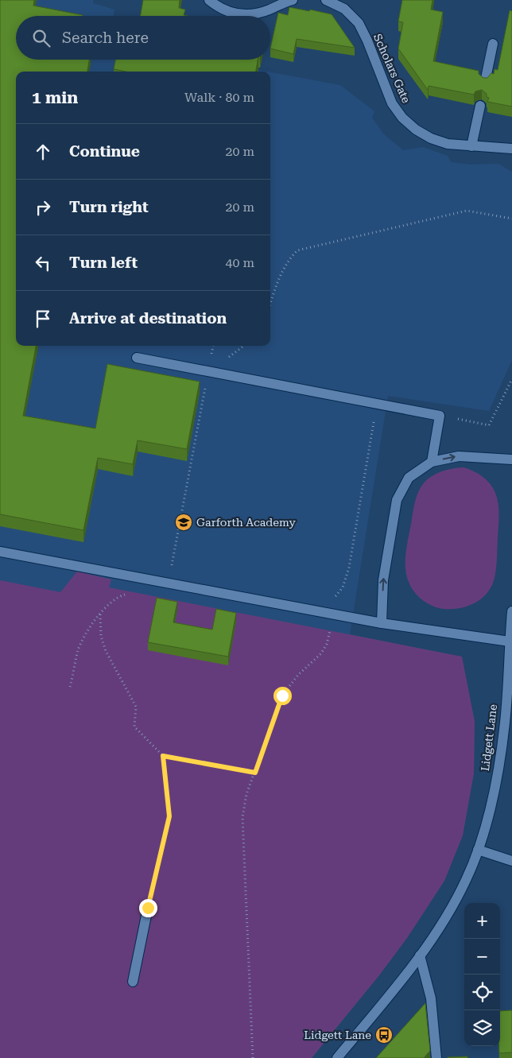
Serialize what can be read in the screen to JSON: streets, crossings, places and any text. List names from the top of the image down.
{
  "streets": {
    "main road": ["Scholars Gate", "Lidgett Lane"]
  },
  "places": {
    "school or university": ["Garforth Academy"],
    "bus stop": ["Lidgett Lane"]
  },
  "page": {
    "search": "Search here",
    "heading": ["1 min", "Walk · 80 m"],
    "list": [
      ["Continue", "20 m"],
      ["Turn right", "20 m"],
      ["Turn left", "40 m"],
      "Arrive at destination"
    ],
    "map_buttons": ["+", "−"]
  }
}
